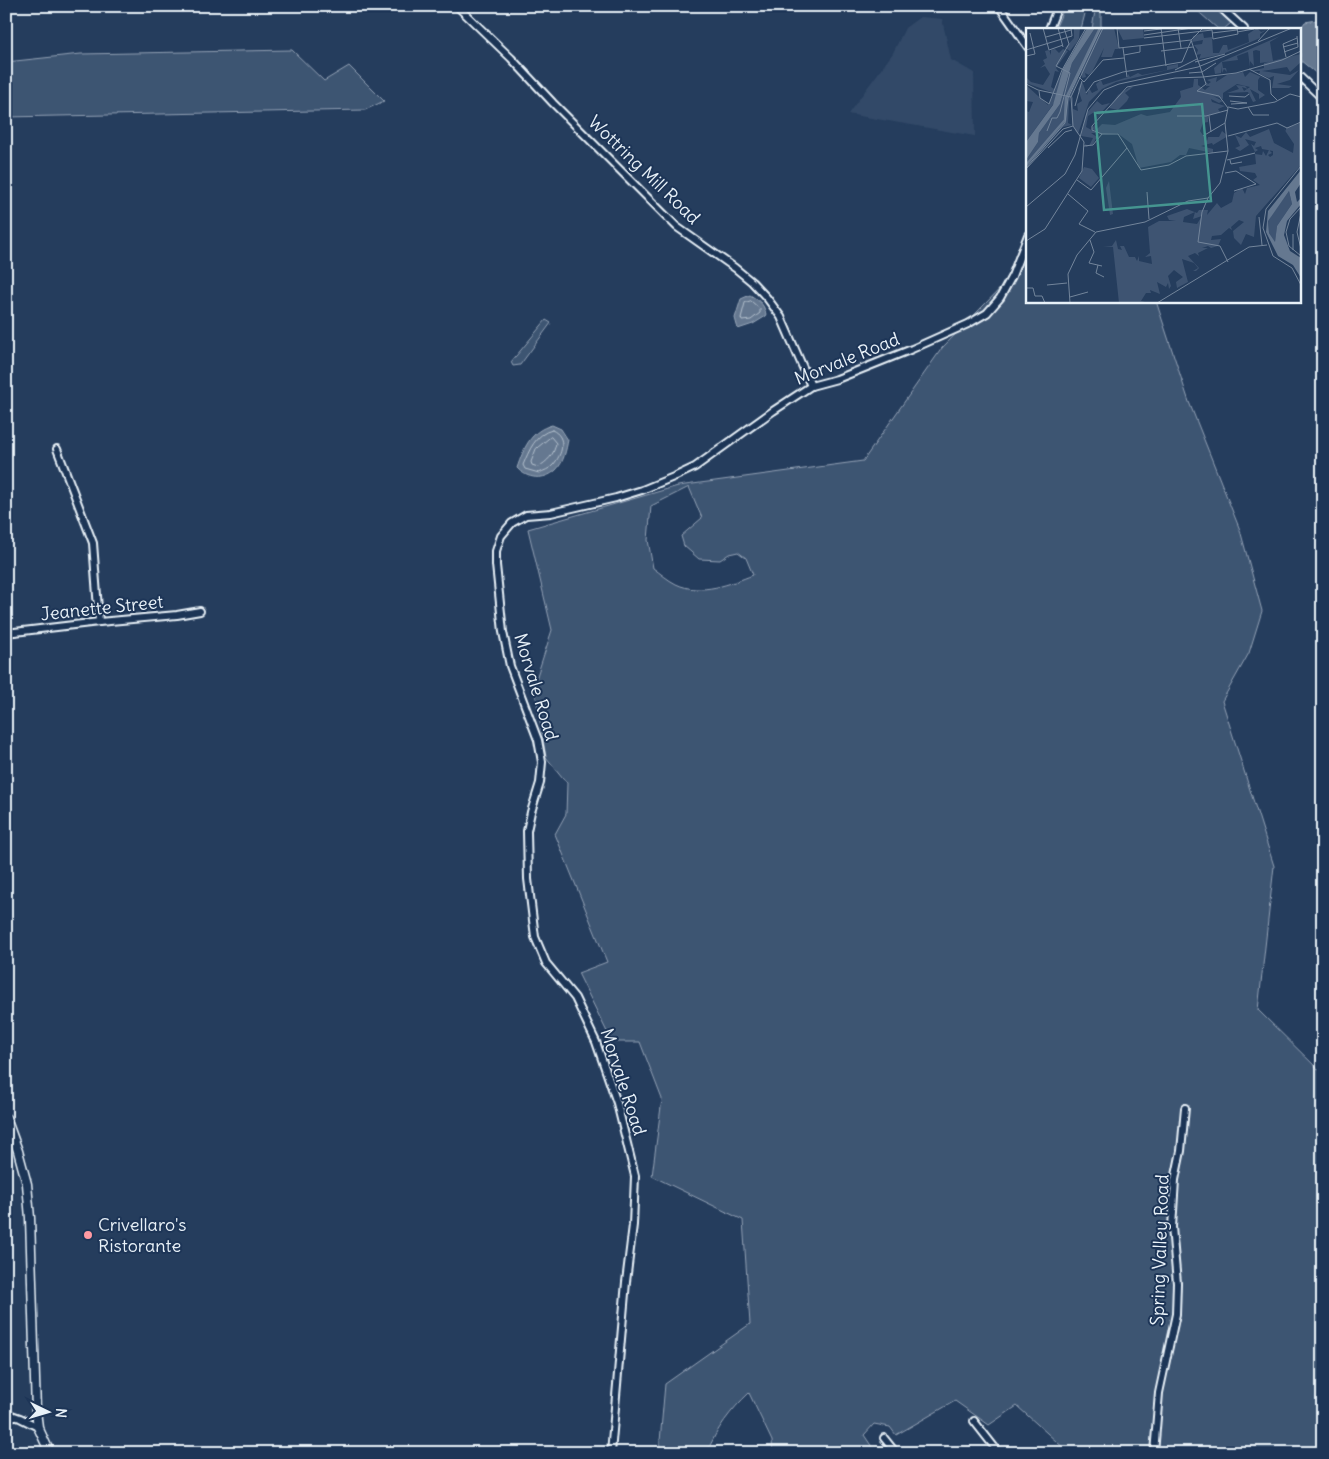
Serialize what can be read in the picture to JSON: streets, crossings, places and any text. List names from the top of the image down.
{
  "streets": {
    "street": [
      "Wottring Mill Road",
      "Morvale Road",
      "Jeanette Street",
      "Spring Valley Road"
    ]
  },
  "crossings": [
    ["Wottring Mill Road", "Morvale Road"]
  ],
  "places": ["Crivellaro's Ristorante"],
  "north": "right"
}
